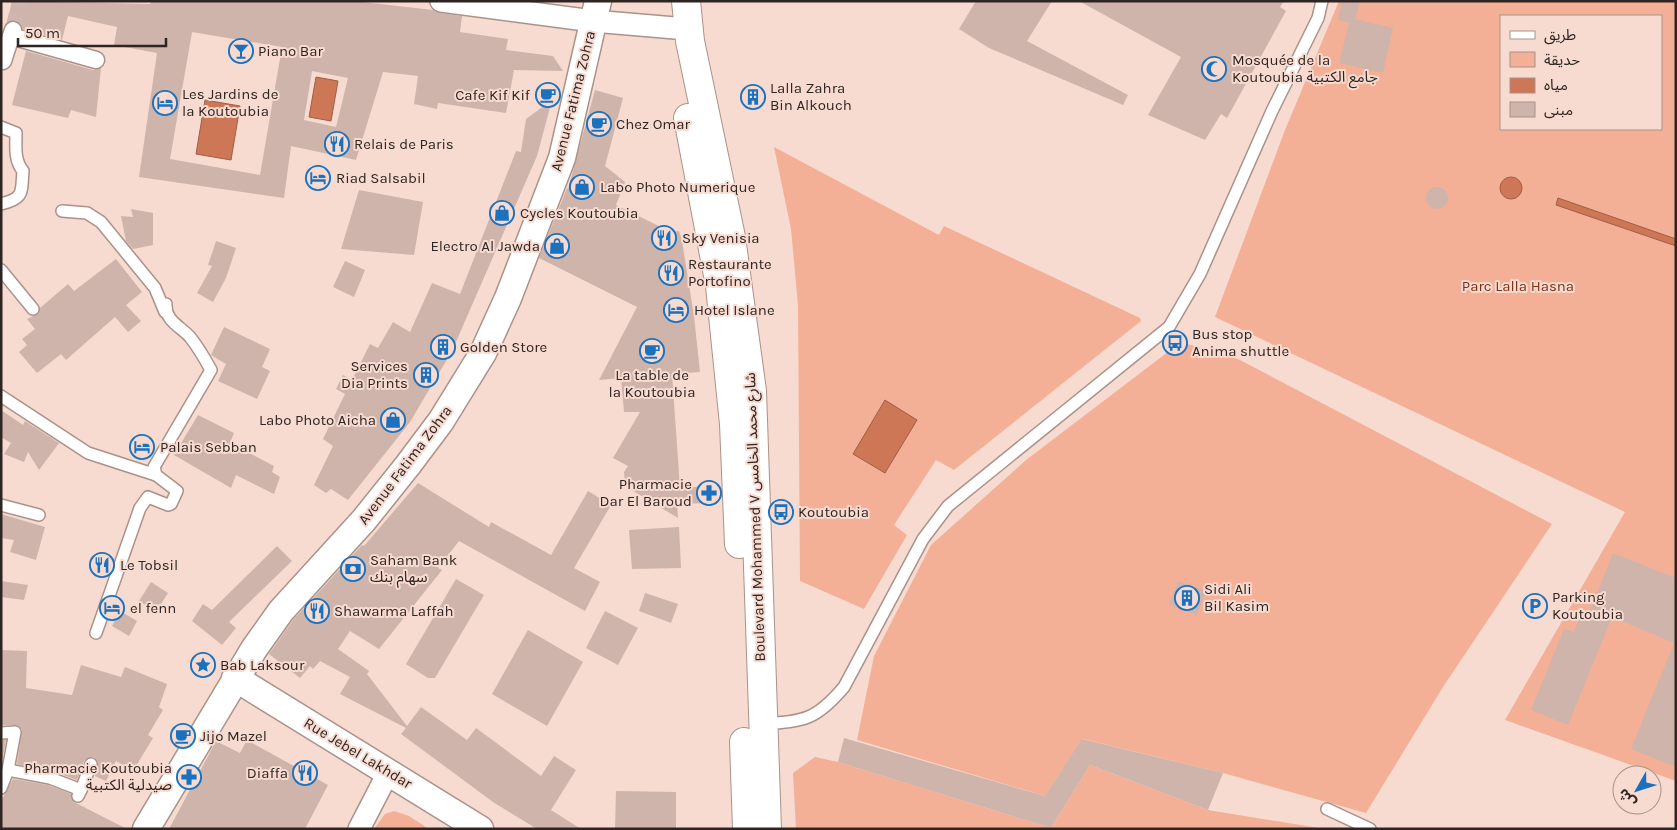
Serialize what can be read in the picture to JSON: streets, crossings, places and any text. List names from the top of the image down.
{
  "streets": {
    "main road": ["Boulevard Mohammed V شارع محمد الخامس"],
    "street": ["Avenue Fatima Zohra", "Rue Jebel Lakhdar"]
  },
  "crossings": [
    ["Avenue Fatima Zohra", "Rue Jebel Lakhdar"]
  ],
  "parks": ["Parc Lalla Hasna"],
  "places": {
    "bar": ["Piano Bar"],
    "mosque": ["Mosquée de la Koutoubia جامع الكتبية"],
    "cafe": [
      "Cafe Kif Kif",
      "Chez Omar",
      "La table de la Koutoubia",
      "Jijo Mazel"
    ],
    "building": [
      "Lalla Zahra Bin Alkouch",
      "Golden Store",
      "Services Dia Prints",
      "Sidi Ali Bil Kasim"
    ],
    "hotel": [
      "Les Jardins de la Koutoubia",
      "Riad Salsabil",
      "Hotel Islane",
      "Palais Sebban",
      "el fenn"
    ],
    "restaurant": [
      "Relais de Paris",
      "Sky Venisia",
      "Restaurante Portofino",
      "Le Tobsil",
      "Shawarma Laffah",
      "Diaffa"
    ],
    "shop": [
      "Labo Photo Numerique",
      "Cycles Koutoubia",
      "Electro Al Jawda",
      "Labo Photo Aicha"
    ],
    "bus stop": ["Bus stop Anima shuttle", "Koutoubia"],
    "pharmacy": ["Pharmacie Dar El Baroud", "Pharmacie Koutoubia صيدلية الكتبية"],
    "bank": ["Saham Bank سهام بنك"],
    "parking": ["Parking Koutoubia"],
    "place": ["Bab Laksour"]
  },
  "legend": [
    "طريق",
    "حديقة",
    "مياه",
    "مبنى"
  ],
  "scale_bar": "50 m",
  "north": "bottom left"
}
